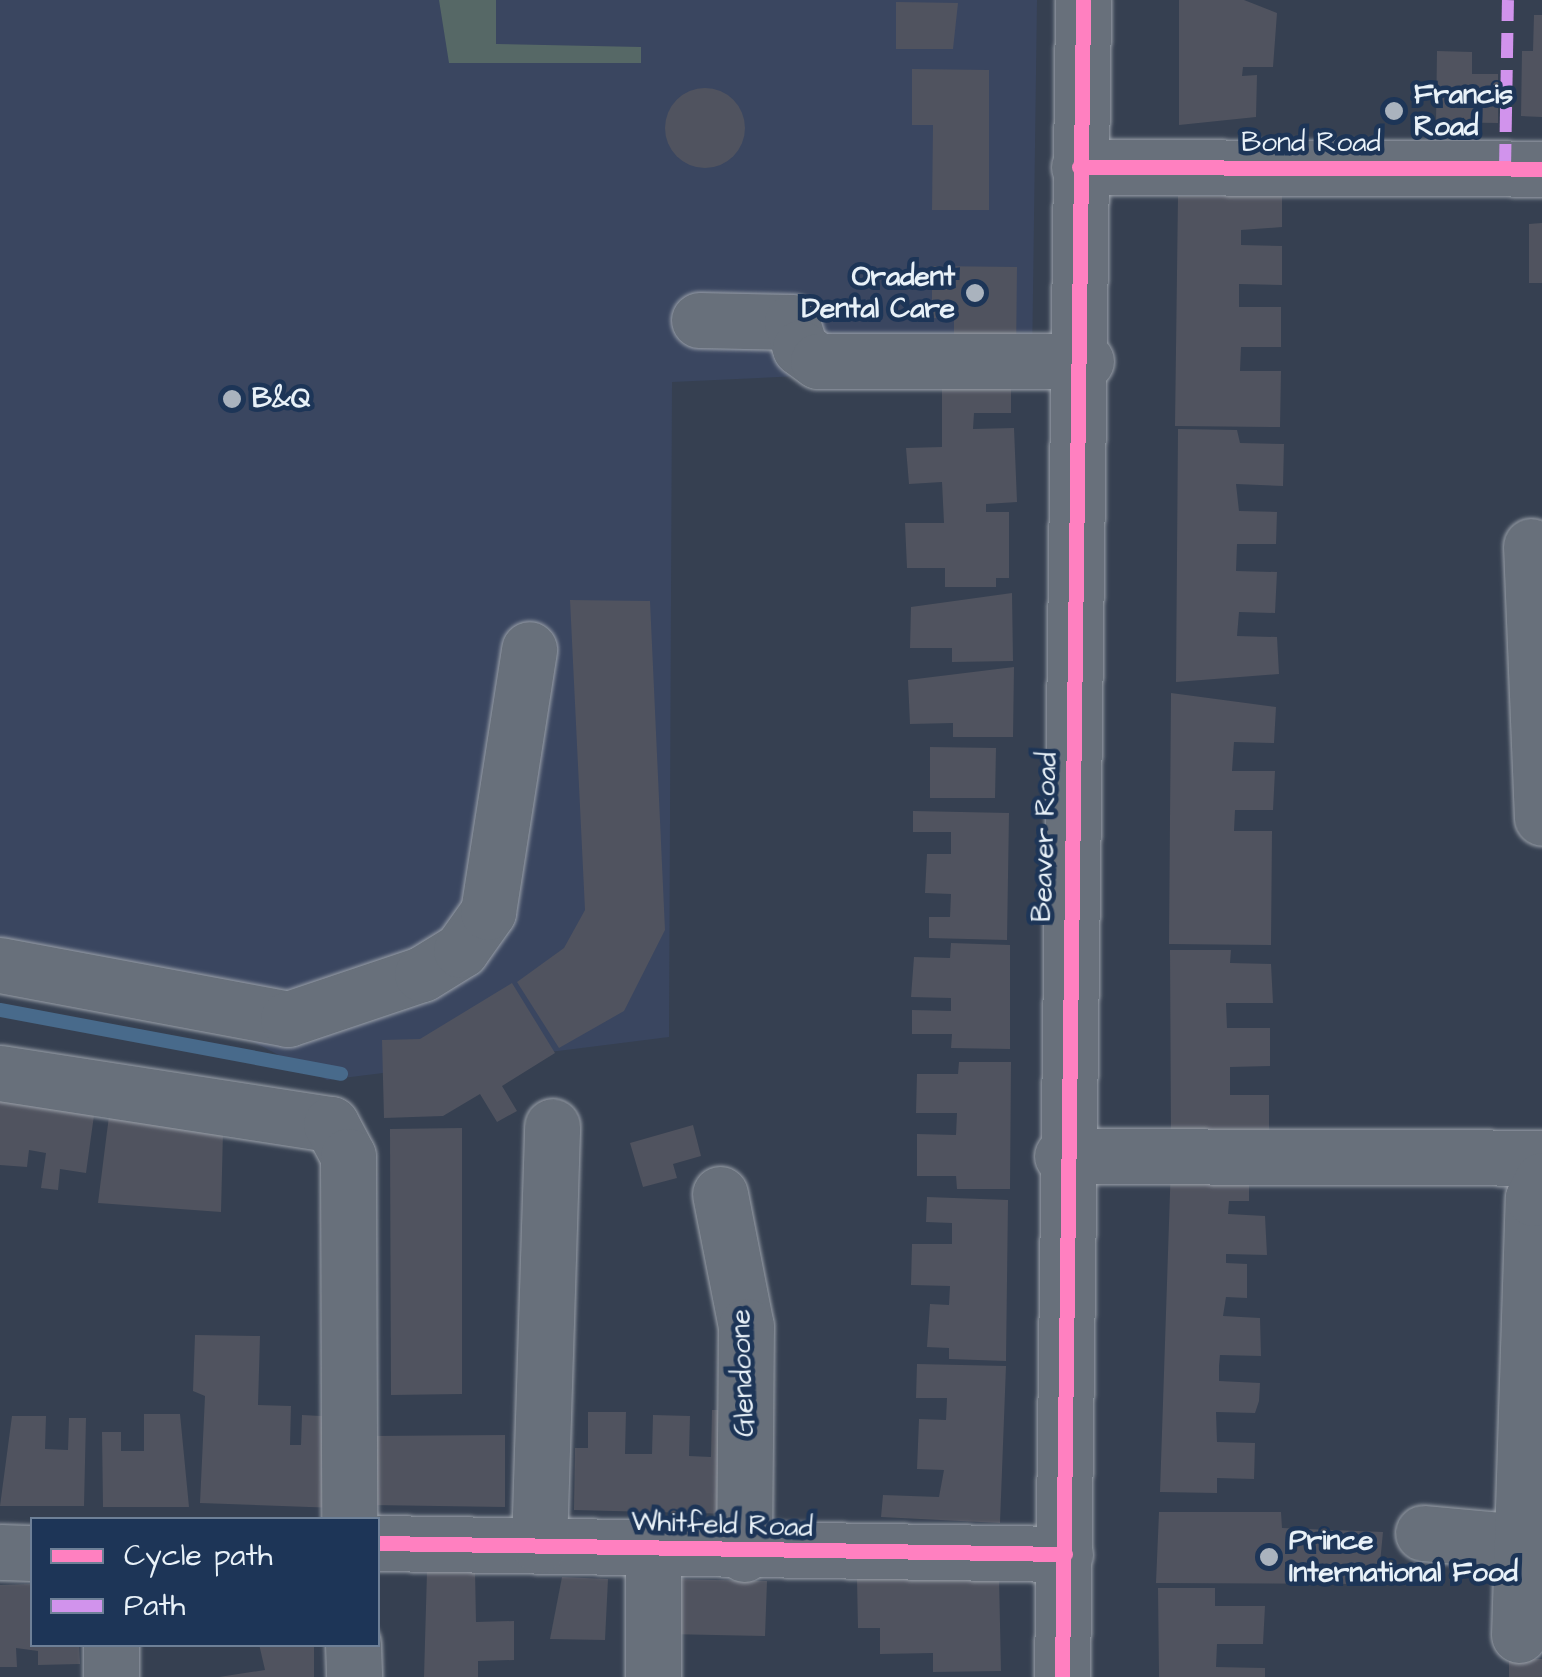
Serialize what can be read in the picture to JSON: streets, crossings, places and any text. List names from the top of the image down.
{
  "streets": {
    "street": [
      "Bond Road",
      "Beaver Road",
      "Glendoone",
      "Whitfeld Road"
    ]
  },
  "crossings": [
    ["Bond Road", "Beaver Road"],
    ["Beaver Road", "Whitfeld Road"],
    ["Glendoone", "Whitfeld Road"]
  ],
  "places": [
    "Francis Road",
    "Oradent Dental Care",
    "B&Q",
    "Prince International Food"
  ],
  "legend": ["Cycle path", "Path"]
}
